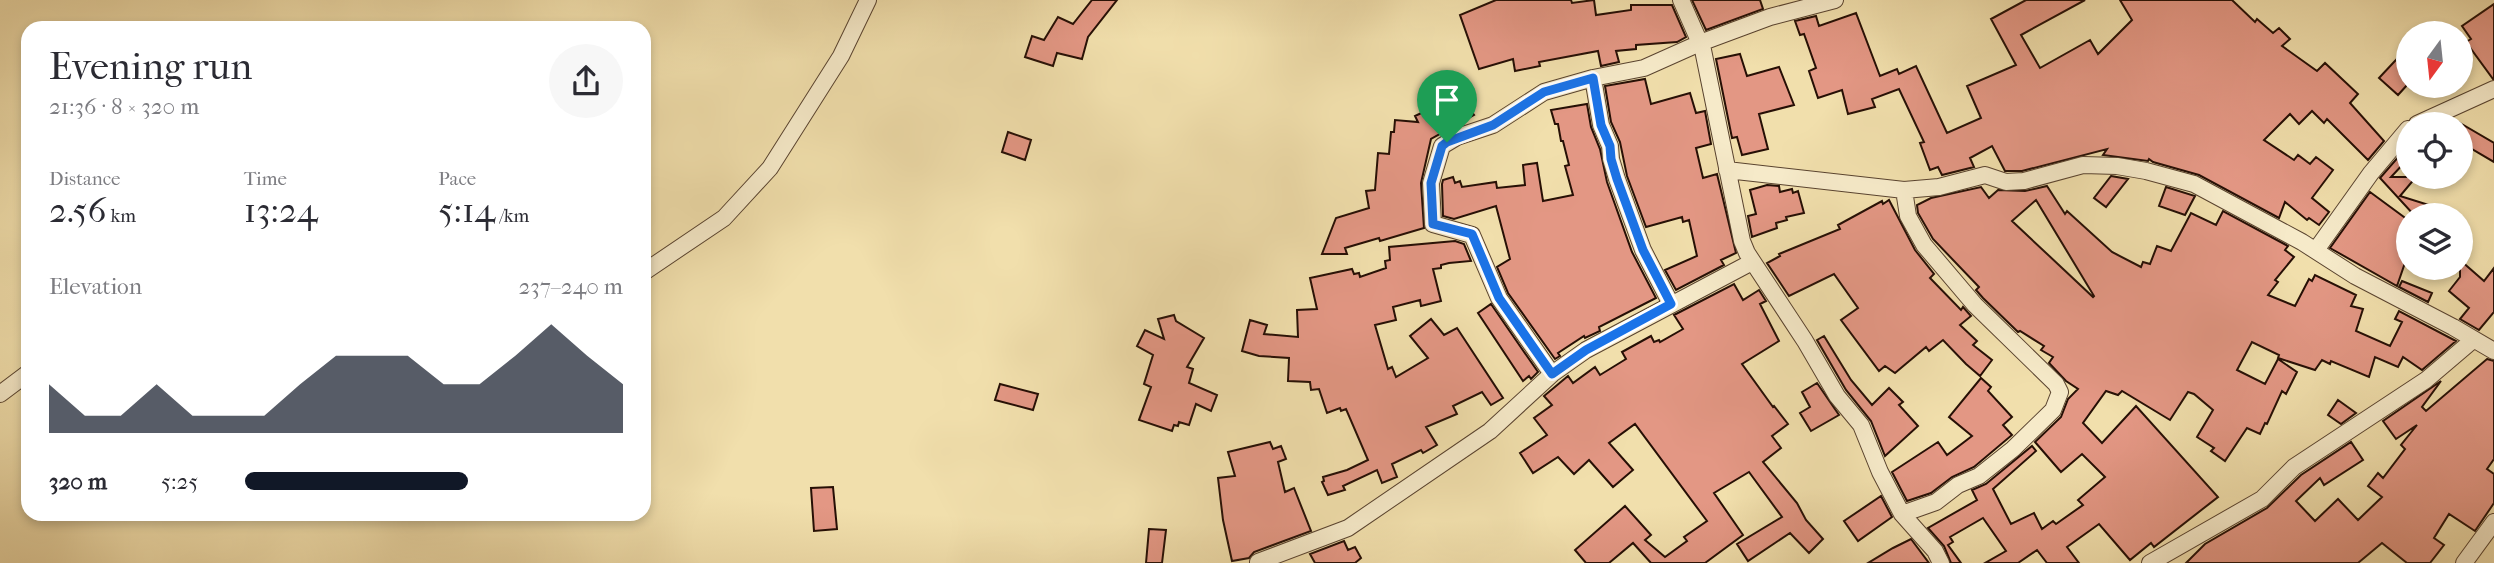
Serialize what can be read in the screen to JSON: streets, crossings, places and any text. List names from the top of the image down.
{
  "north": "bottom",
  "page": {
    "heading": ["Evening run", "21:36 · 8 × 320 m"],
    "stats": [
      ["Distance", "2.56 km"],
      ["Time", "13:24"],
      ["Pace", "5:14 /km"]
    ],
    "chart": ["Elevation", "237–240 m"],
    "list": [
      {
        "name": "320 m",
        "note": "5:25"
      }
    ]
  }
}
